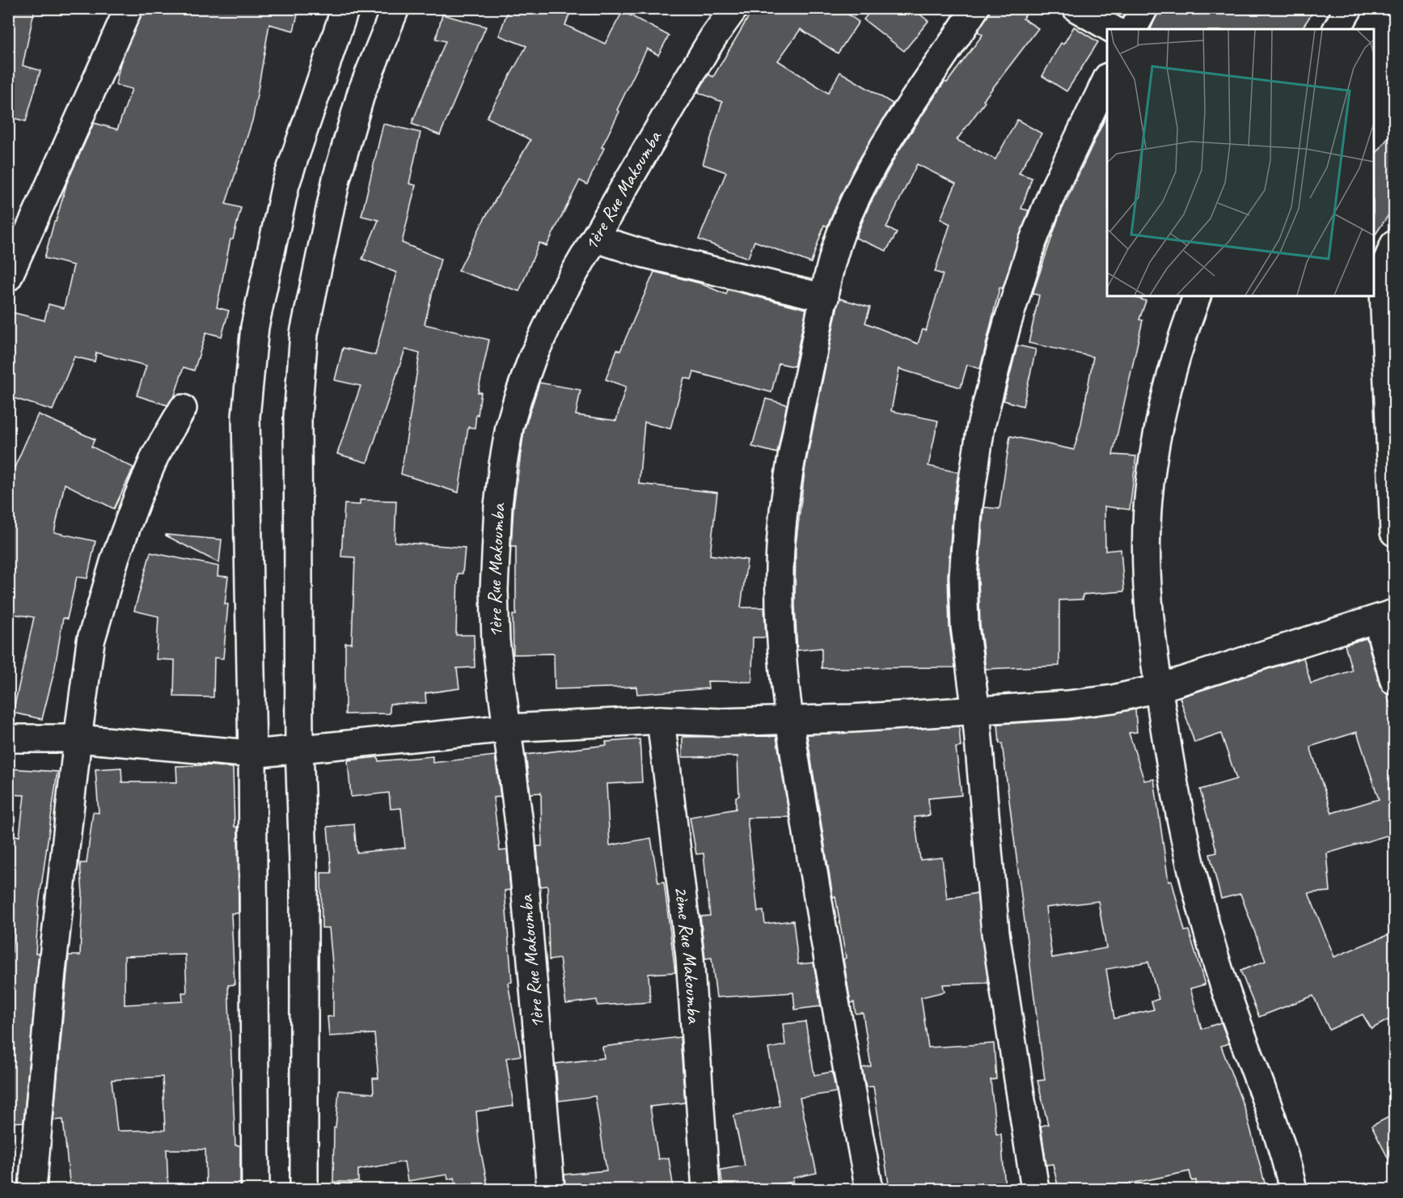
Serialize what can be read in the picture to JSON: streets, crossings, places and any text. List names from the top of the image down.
{
  "streets": {
    "street": ["1ère Rue Makoumba", "2ème Rue Makoumba"]
  }
}
